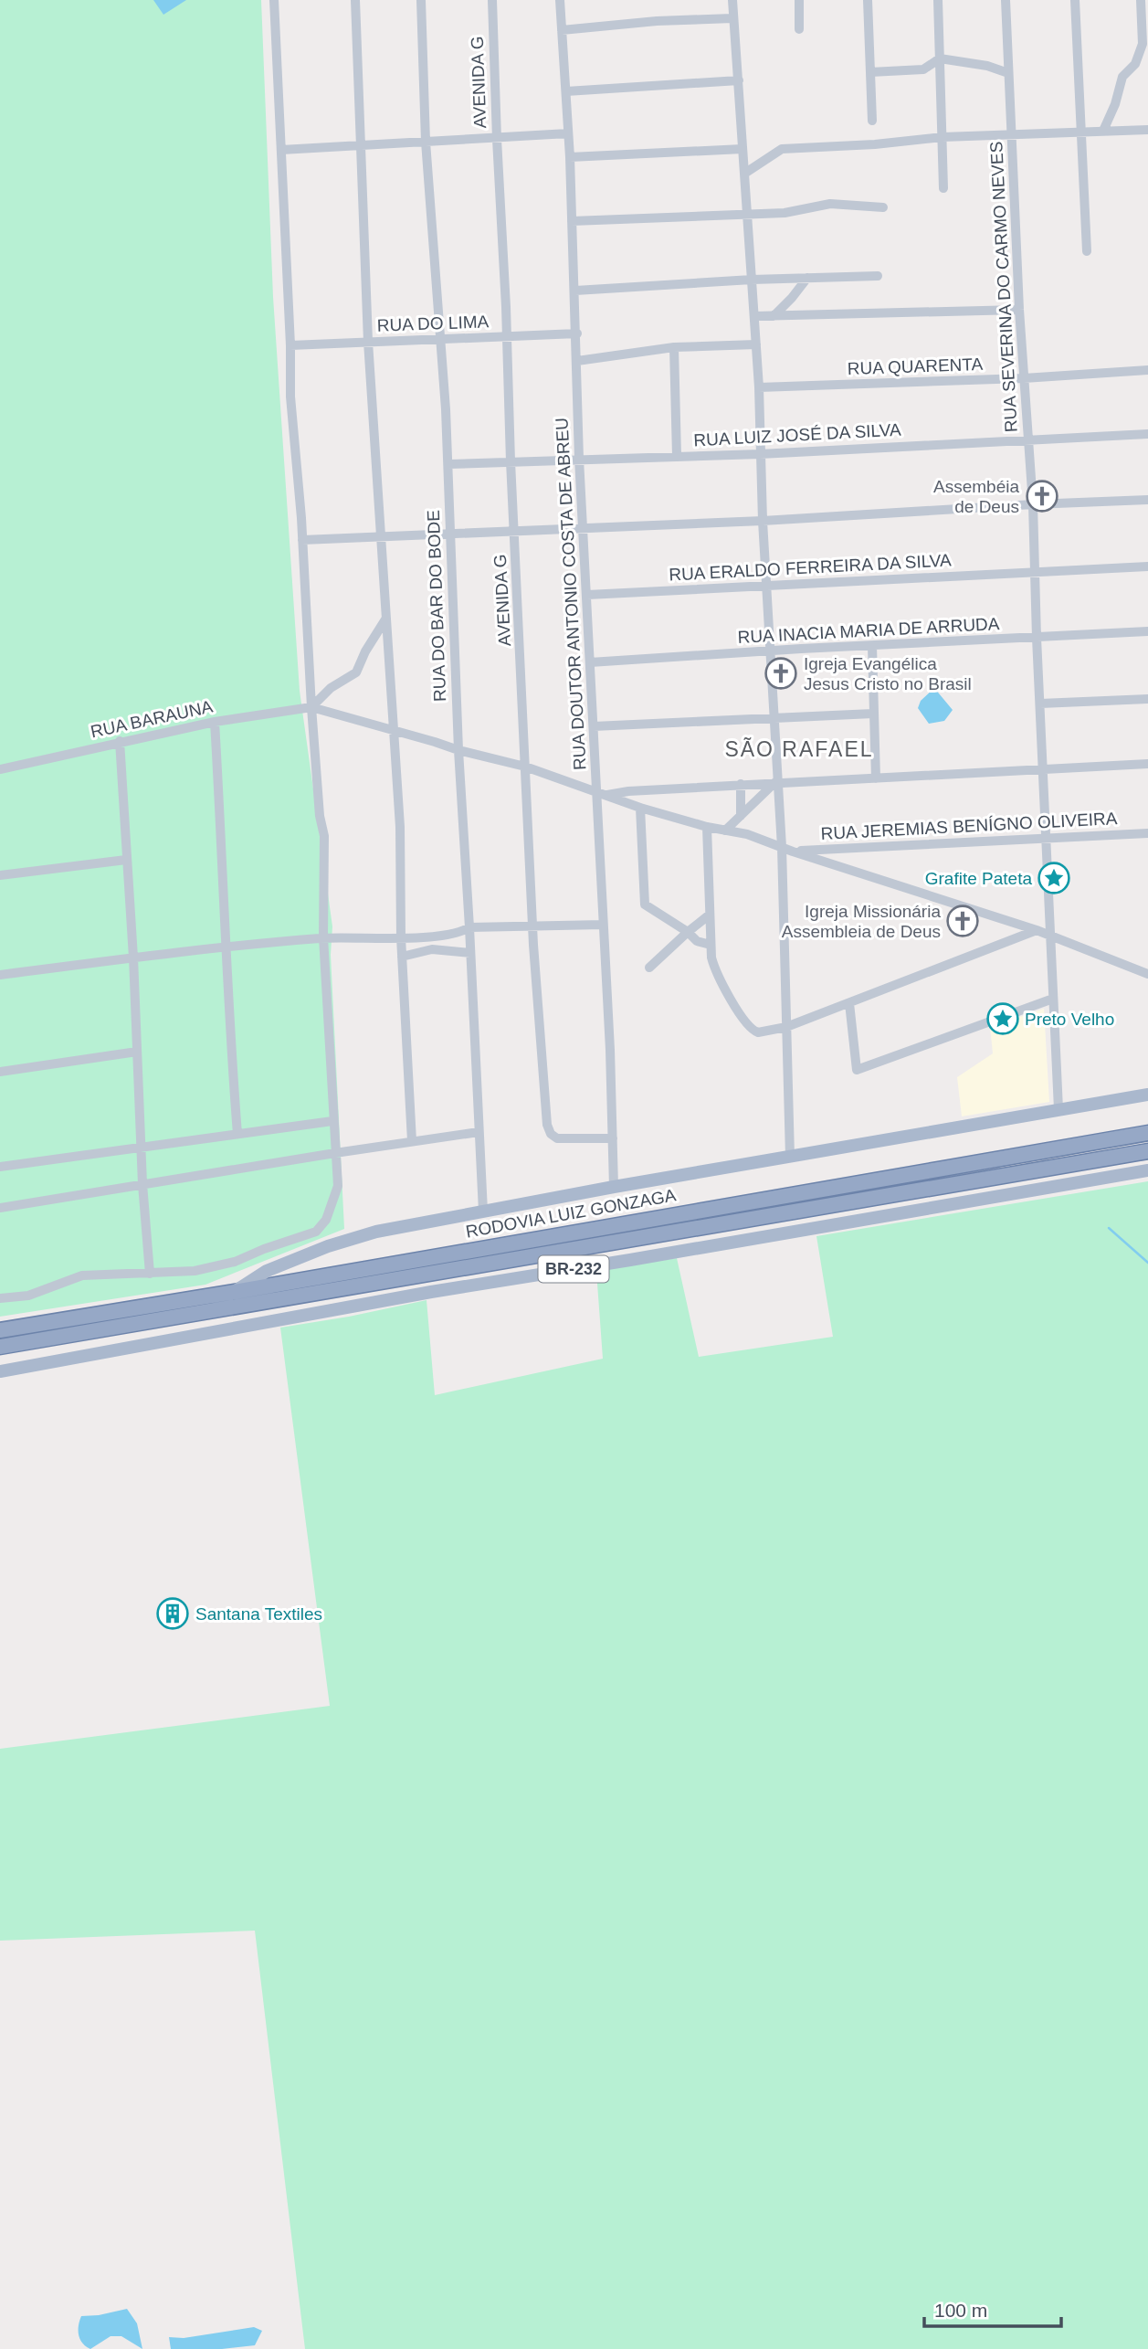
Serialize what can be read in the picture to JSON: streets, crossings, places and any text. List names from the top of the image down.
{
  "streets": {
    "highway": ["RODOVIA LUIZ GONZAGA", "BR-232"],
    "street": [
      "AVENIDA G",
      "RUA SEVERINA DO CARMO NEVES",
      "RUA DO LIMA",
      "RUA QUARENTA",
      "RUA LUIZ JOSÉ DA SILVA",
      "RUA ERALDO FERREIRA DA SILVA",
      "RUA DOUTOR ANTONIO COSTA DE ABREU",
      "RUA DO BAR DO BODE",
      "RUA INACIA MARIA DE ARRUDA",
      "RUA BARAUNA",
      "RUA JEREMIAS BENÍGNO OLIVEIRA"
    ]
  },
  "crossings": [
    ["AVENIDA G", "RUA DO LIMA"],
    ["AVENIDA G", "RUA LUIZ JOSÉ DA SILVA"],
    ["AVENIDA G", "RUA DOUTOR ANTONIO COSTA DE ABREU"],
    ["RUA SEVERINA DO CARMO NEVES", "RUA QUARENTA"],
    ["RUA SEVERINA DO CARMO NEVES", "RUA LUIZ JOSÉ DA SILVA"],
    ["RUA SEVERINA DO CARMO NEVES", "RUA ERALDO FERREIRA DA SILVA"],
    ["RUA SEVERINA DO CARMO NEVES", "RUA INACIA MARIA DE ARRUDA"],
    ["RUA DO LIMA", "RUA DOUTOR ANTONIO COSTA DE ABREU"],
    ["RUA DO LIMA", "RUA DO BAR DO BODE"],
    ["RUA LUIZ JOSÉ DA SILVA", "RUA DOUTOR ANTONIO COSTA DE ABREU"],
    ["RUA LUIZ JOSÉ DA SILVA", "RUA DO BAR DO BODE"],
    ["RUA ERALDO FERREIRA DA SILVA", "RUA DOUTOR ANTONIO COSTA DE ABREU"],
    ["RUA DOUTOR ANTONIO COSTA DE ABREU", "RUA INACIA MARIA DE ARRUDA"]
  ],
  "districts": ["SÃO RAFAEL"],
  "places": {
    "church": ["Assembéia de Deus", "Igreja Evangélica Jesus Cristo no Brasil", "Igreja Missionária Assembleia de Deus"],
    "place": ["Grafite Pateta", "Preto Velho"],
    "building": ["Santana Textiles"]
  },
  "scale_bar": "100 m"
}
